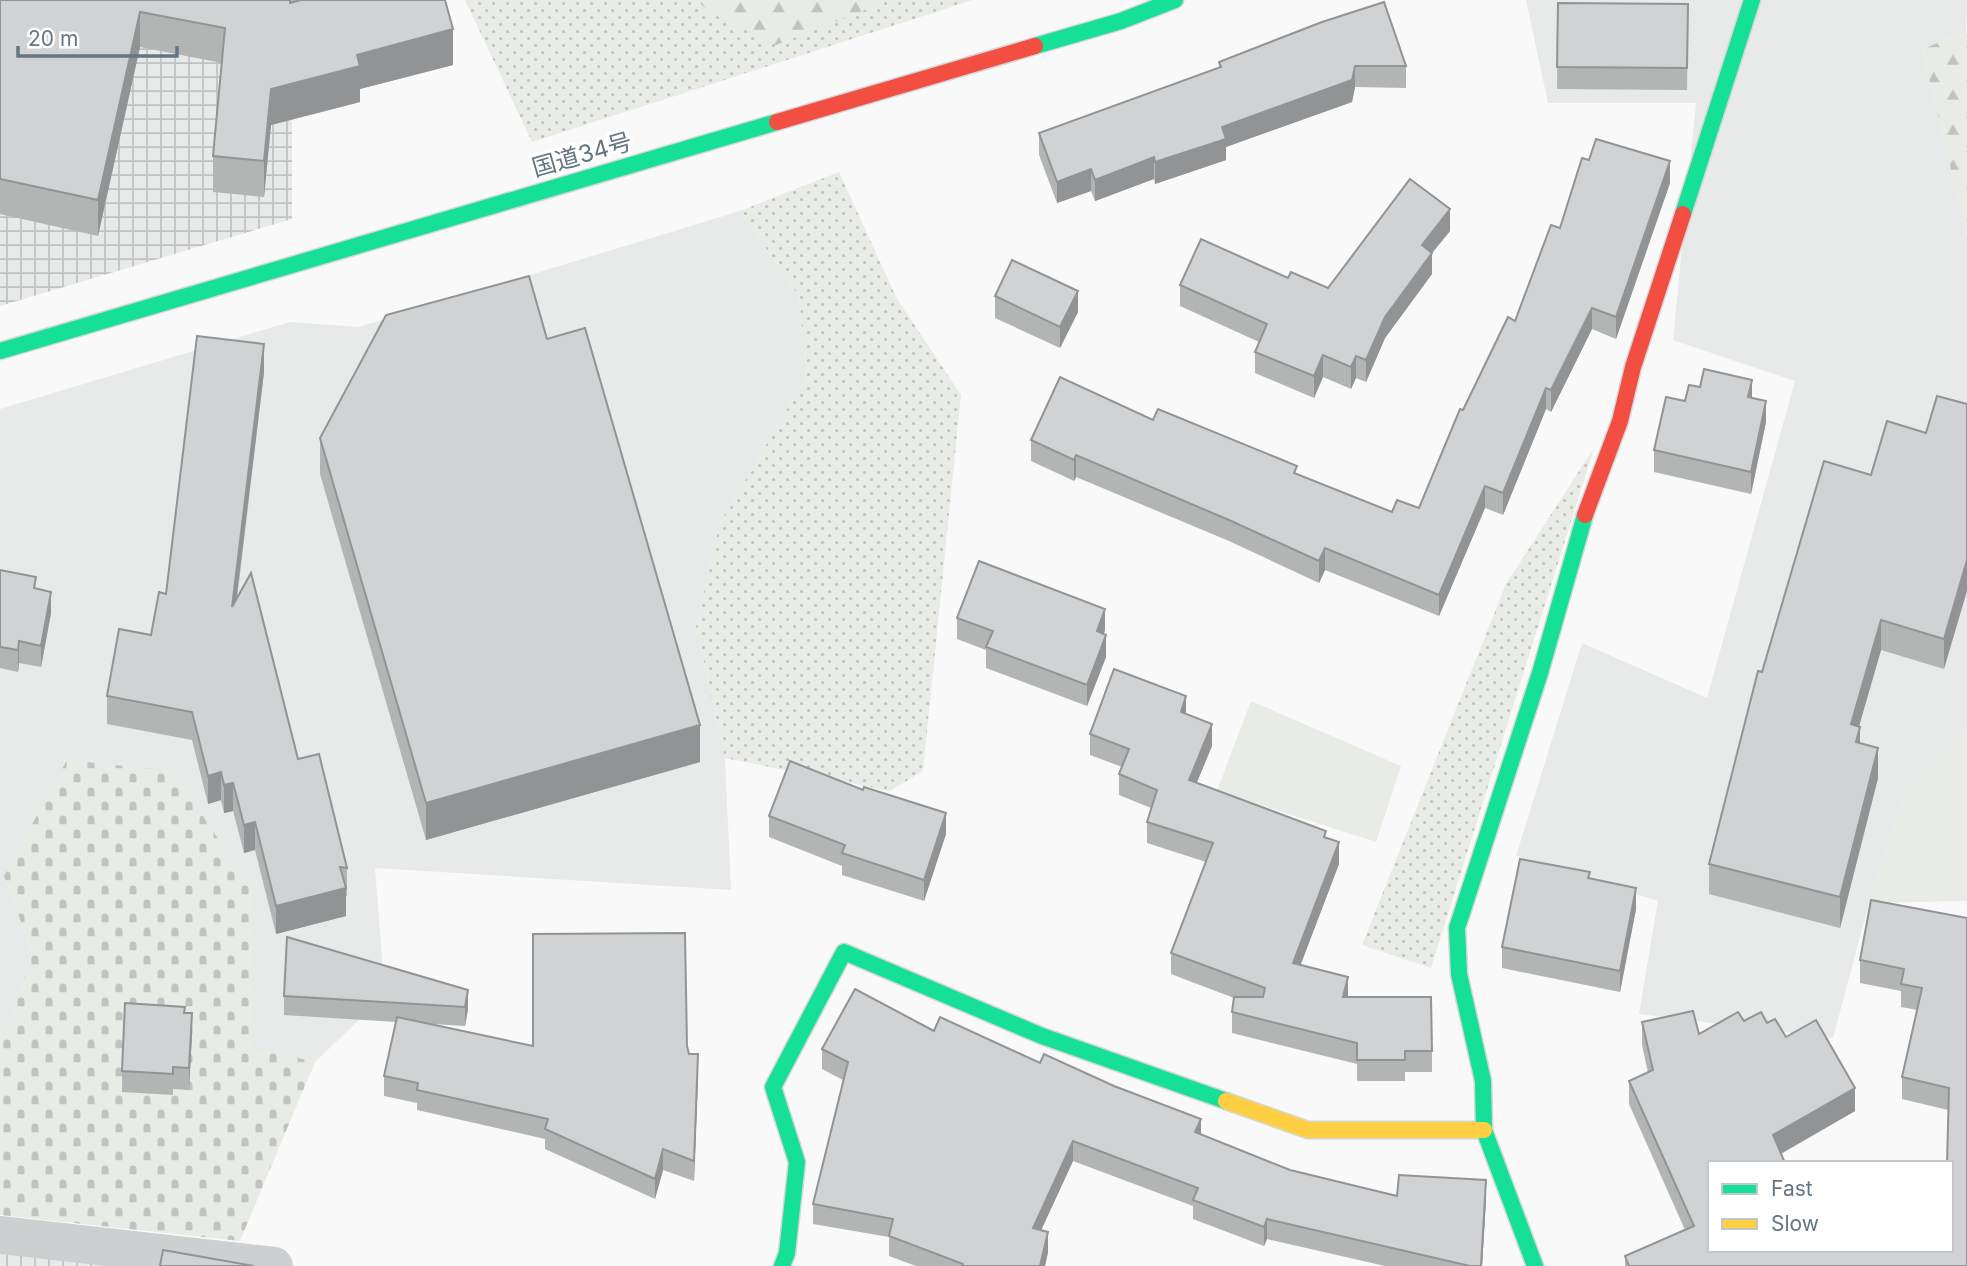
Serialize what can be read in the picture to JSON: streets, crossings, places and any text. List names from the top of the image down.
{
  "streets": {
    "main road": ["国道34号"]
  },
  "legend": ["Fast", "Slow"],
  "scale_bar": "20 m"
}
